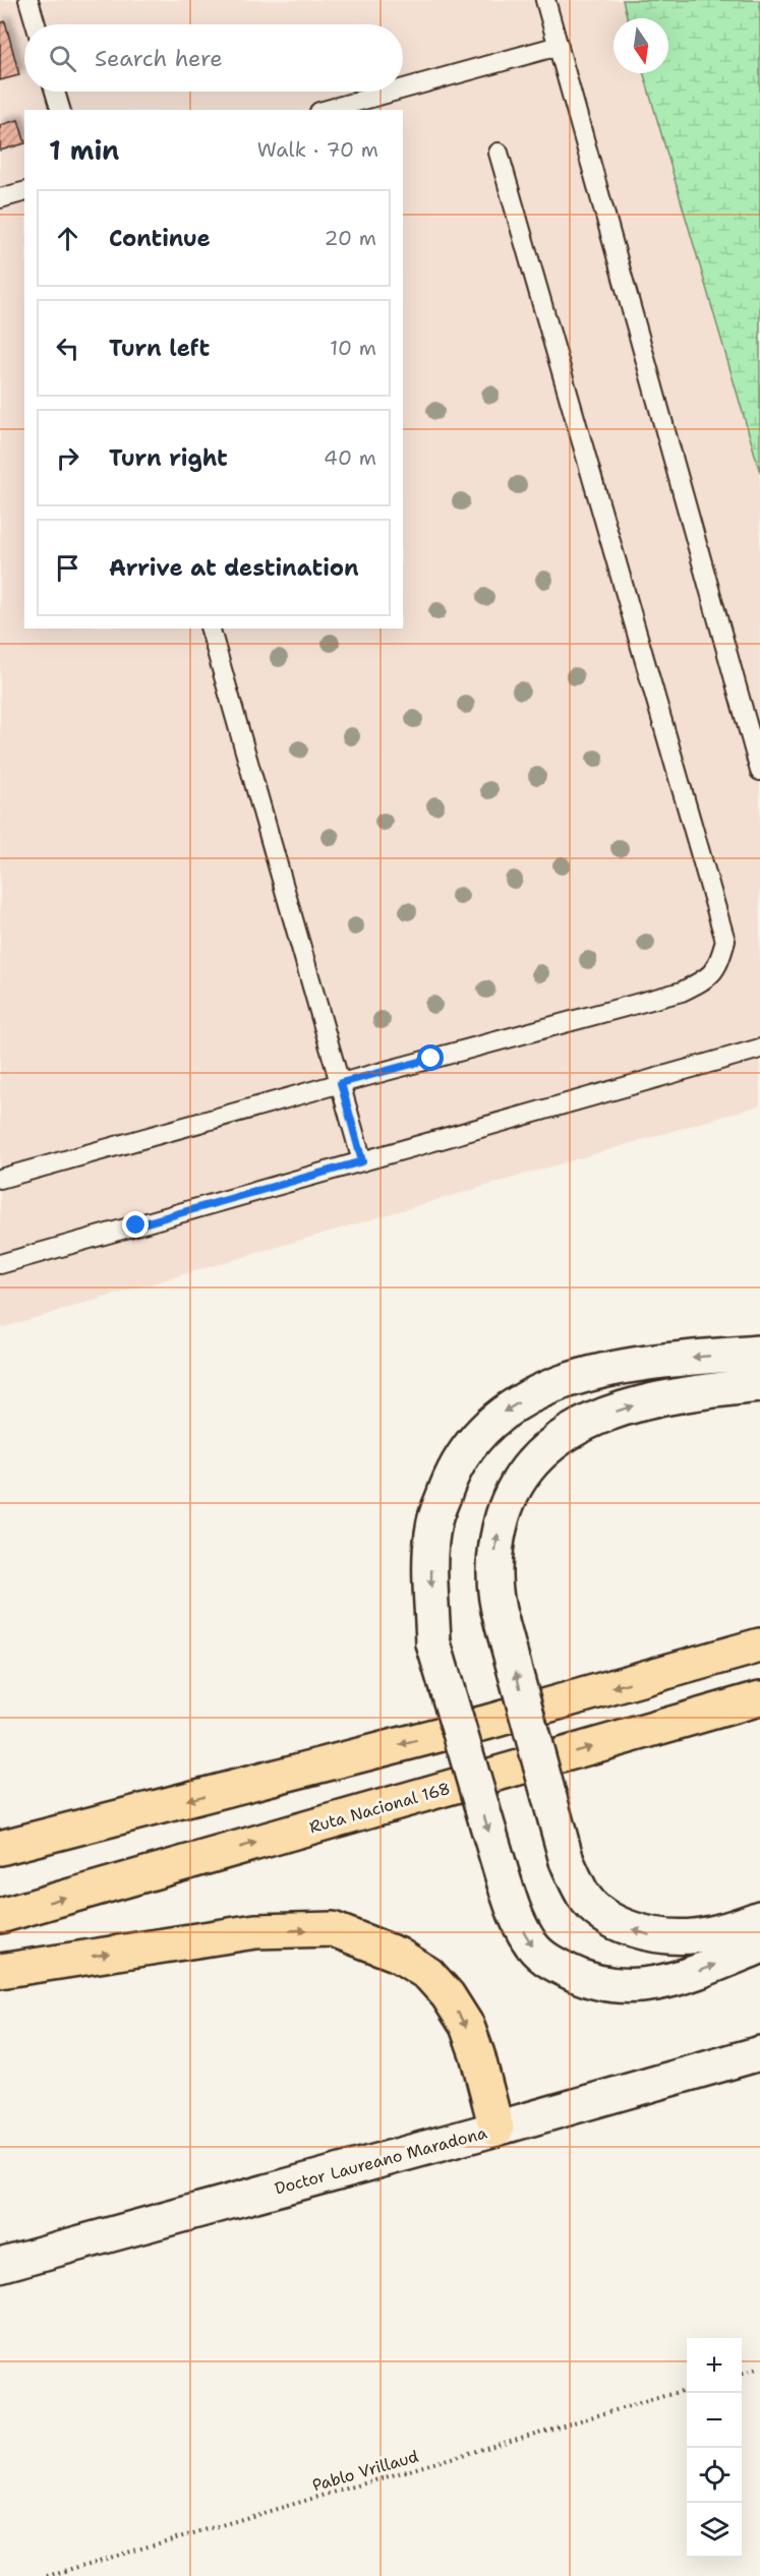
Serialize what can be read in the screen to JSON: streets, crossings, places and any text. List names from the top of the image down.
{
  "streets": {
    "highway": ["Ruta Nacional 168"],
    "main road": ["Doctor Laureano Maradona"],
    "path": ["Pablo Vrillaud"]
  },
  "north": "bottom",
  "page": {
    "search": "Search here",
    "heading": ["1 min", "Walk · 70 m"],
    "list": [
      ["Continue", "20 m"],
      ["Turn left", "10 m"],
      ["Turn right", "40 m"],
      "Arrive at destination"
    ],
    "map_buttons": ["+", "−"]
  }
}
